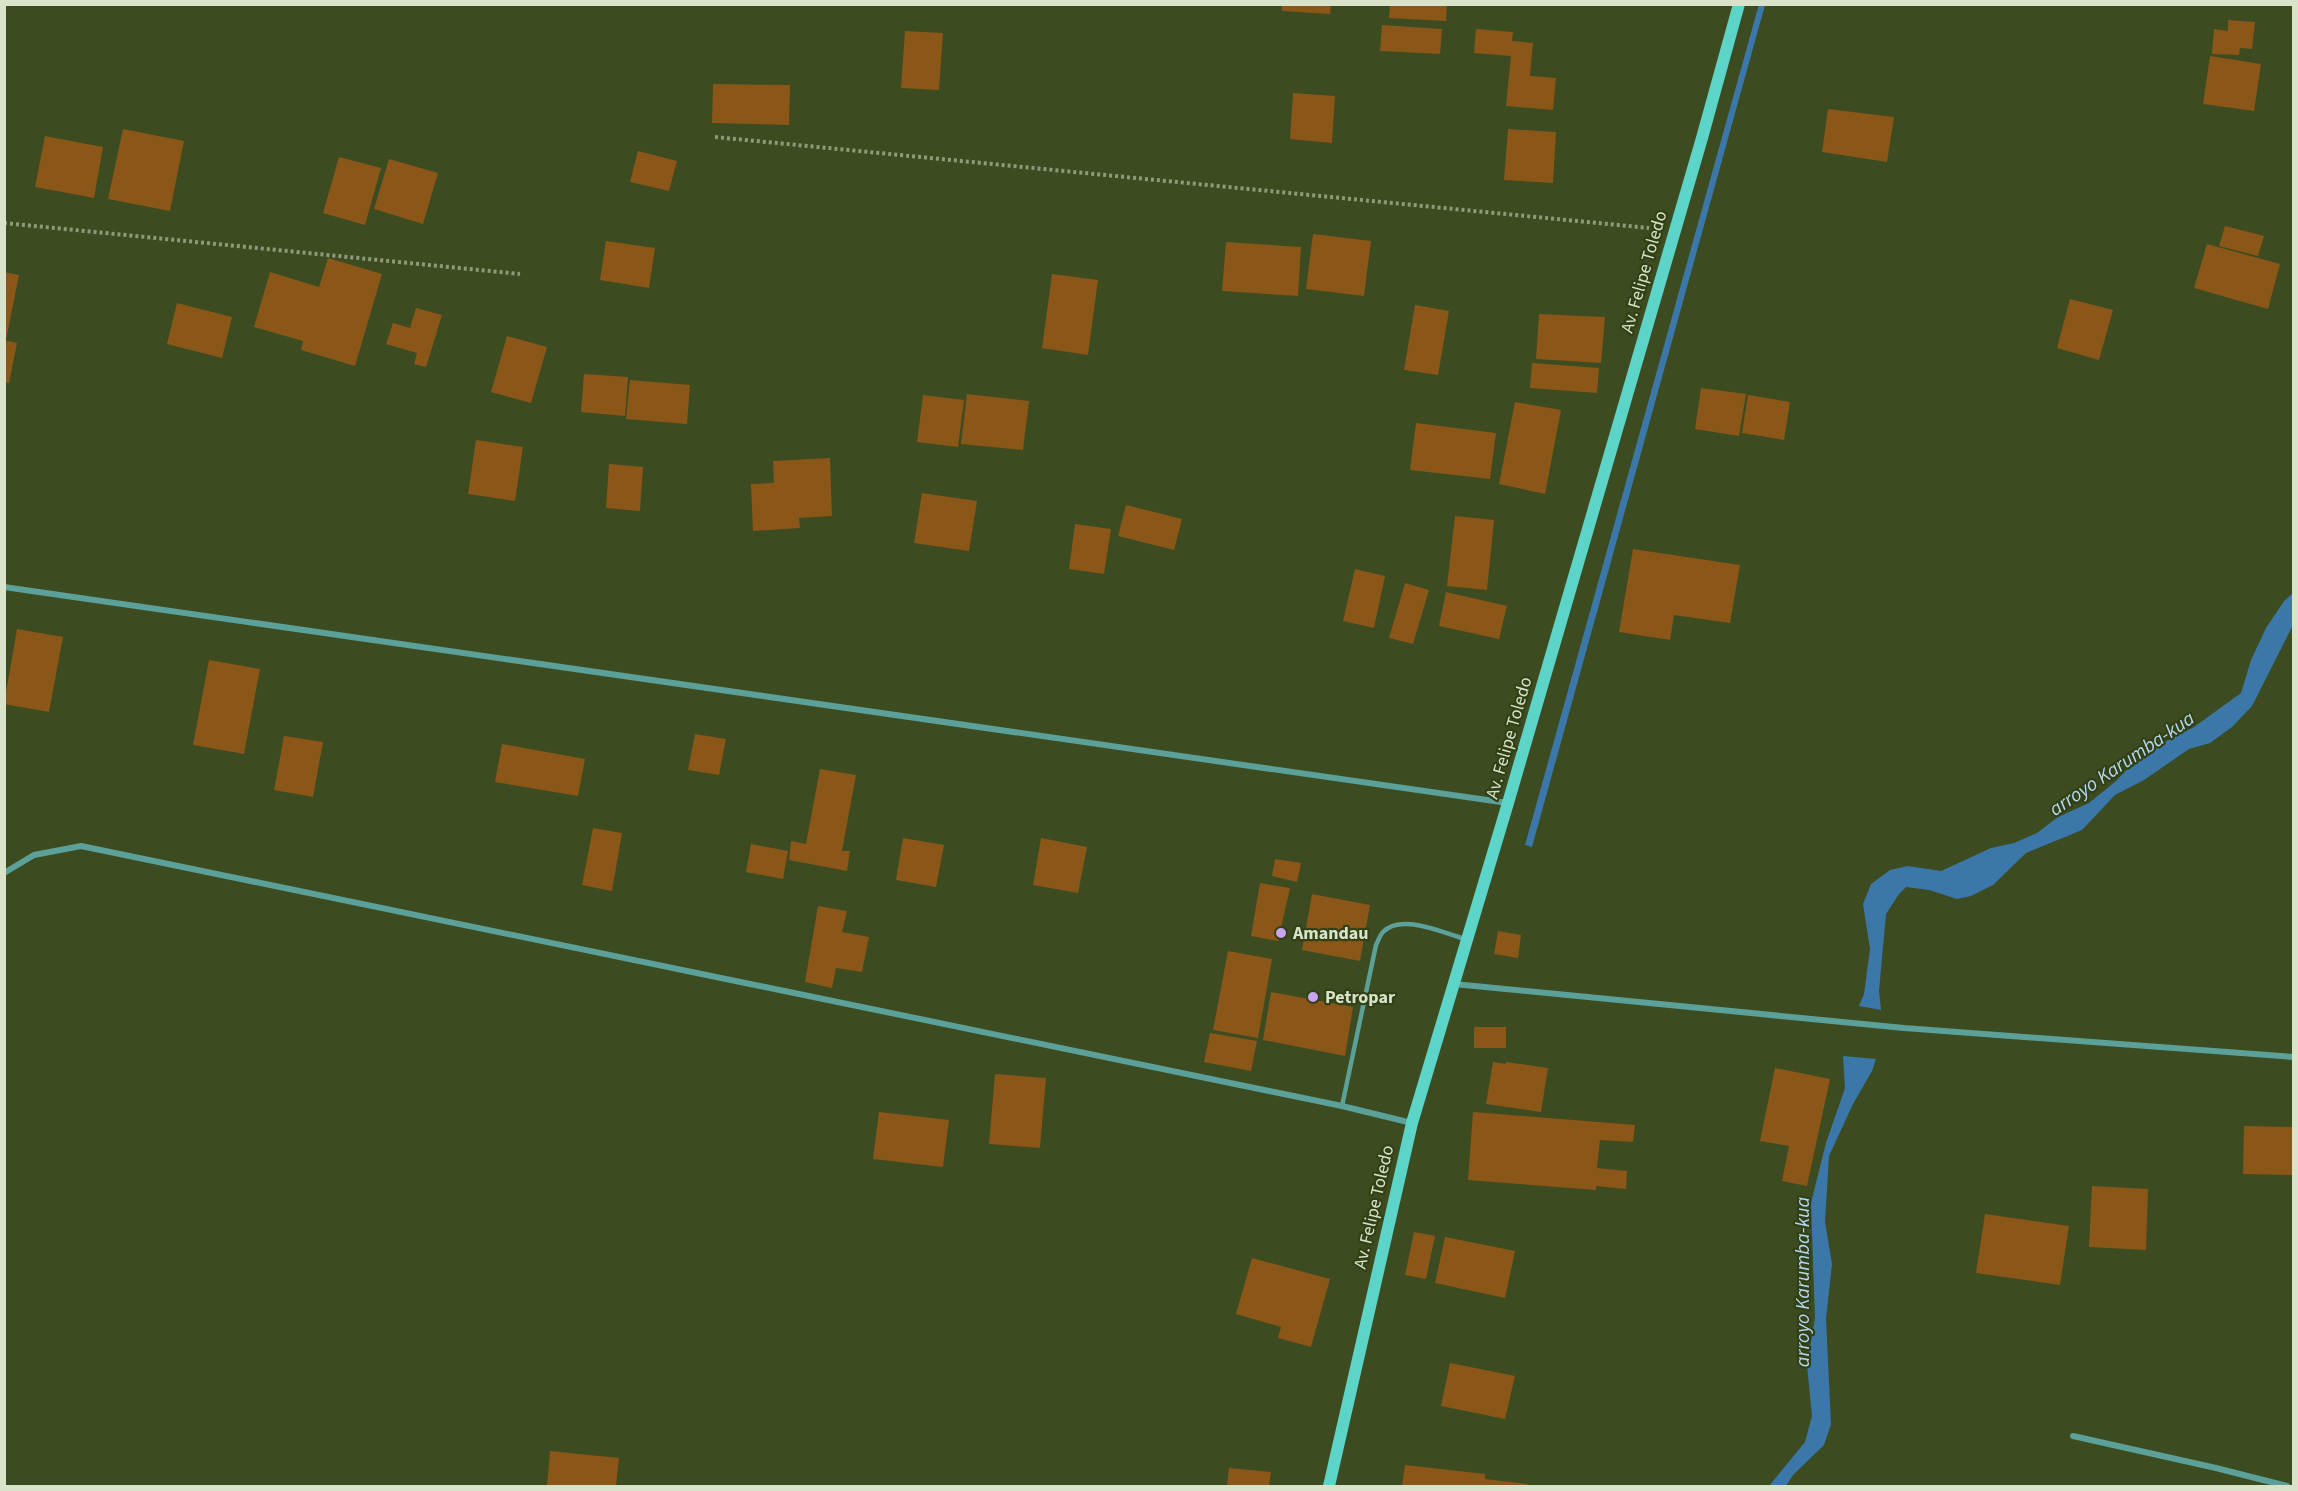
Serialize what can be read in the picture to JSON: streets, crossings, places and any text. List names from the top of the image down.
{
  "streets": {
    "main road": ["Av. Felipe Toledo"]
  },
  "water": ["arroyo Karumba-kua"],
  "places": ["Amandau", "Petropar"]
}
